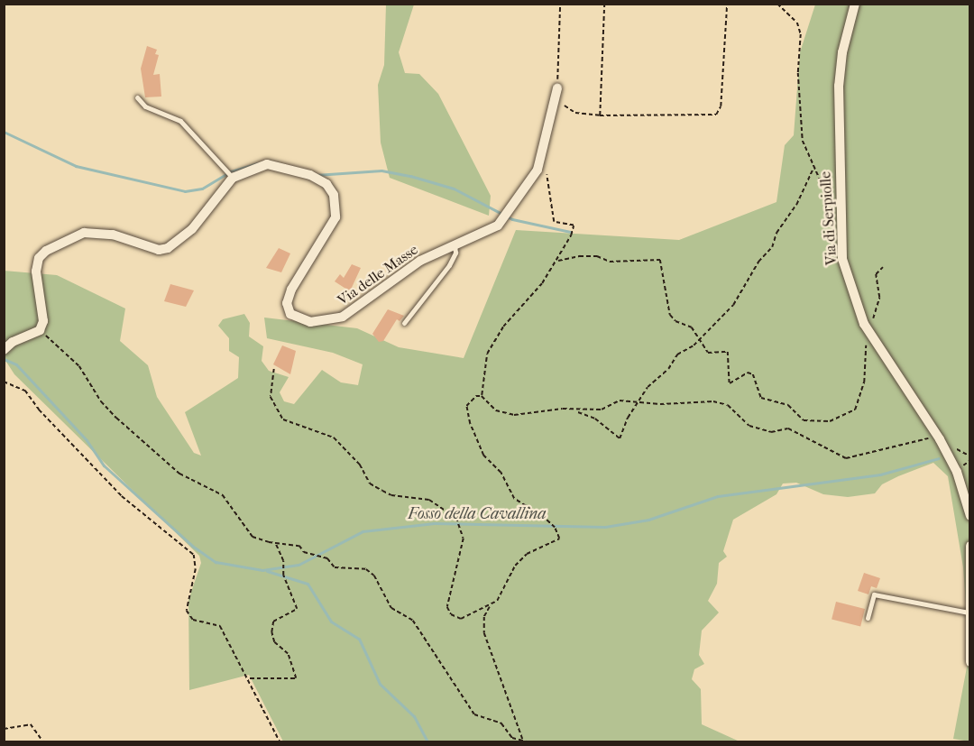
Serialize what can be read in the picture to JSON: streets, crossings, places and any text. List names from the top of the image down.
{
  "streets": {
    "street": ["Via di Serpiolle", "Via delle Masse"]
  },
  "water": ["Fosso della Cavallina"]
}
